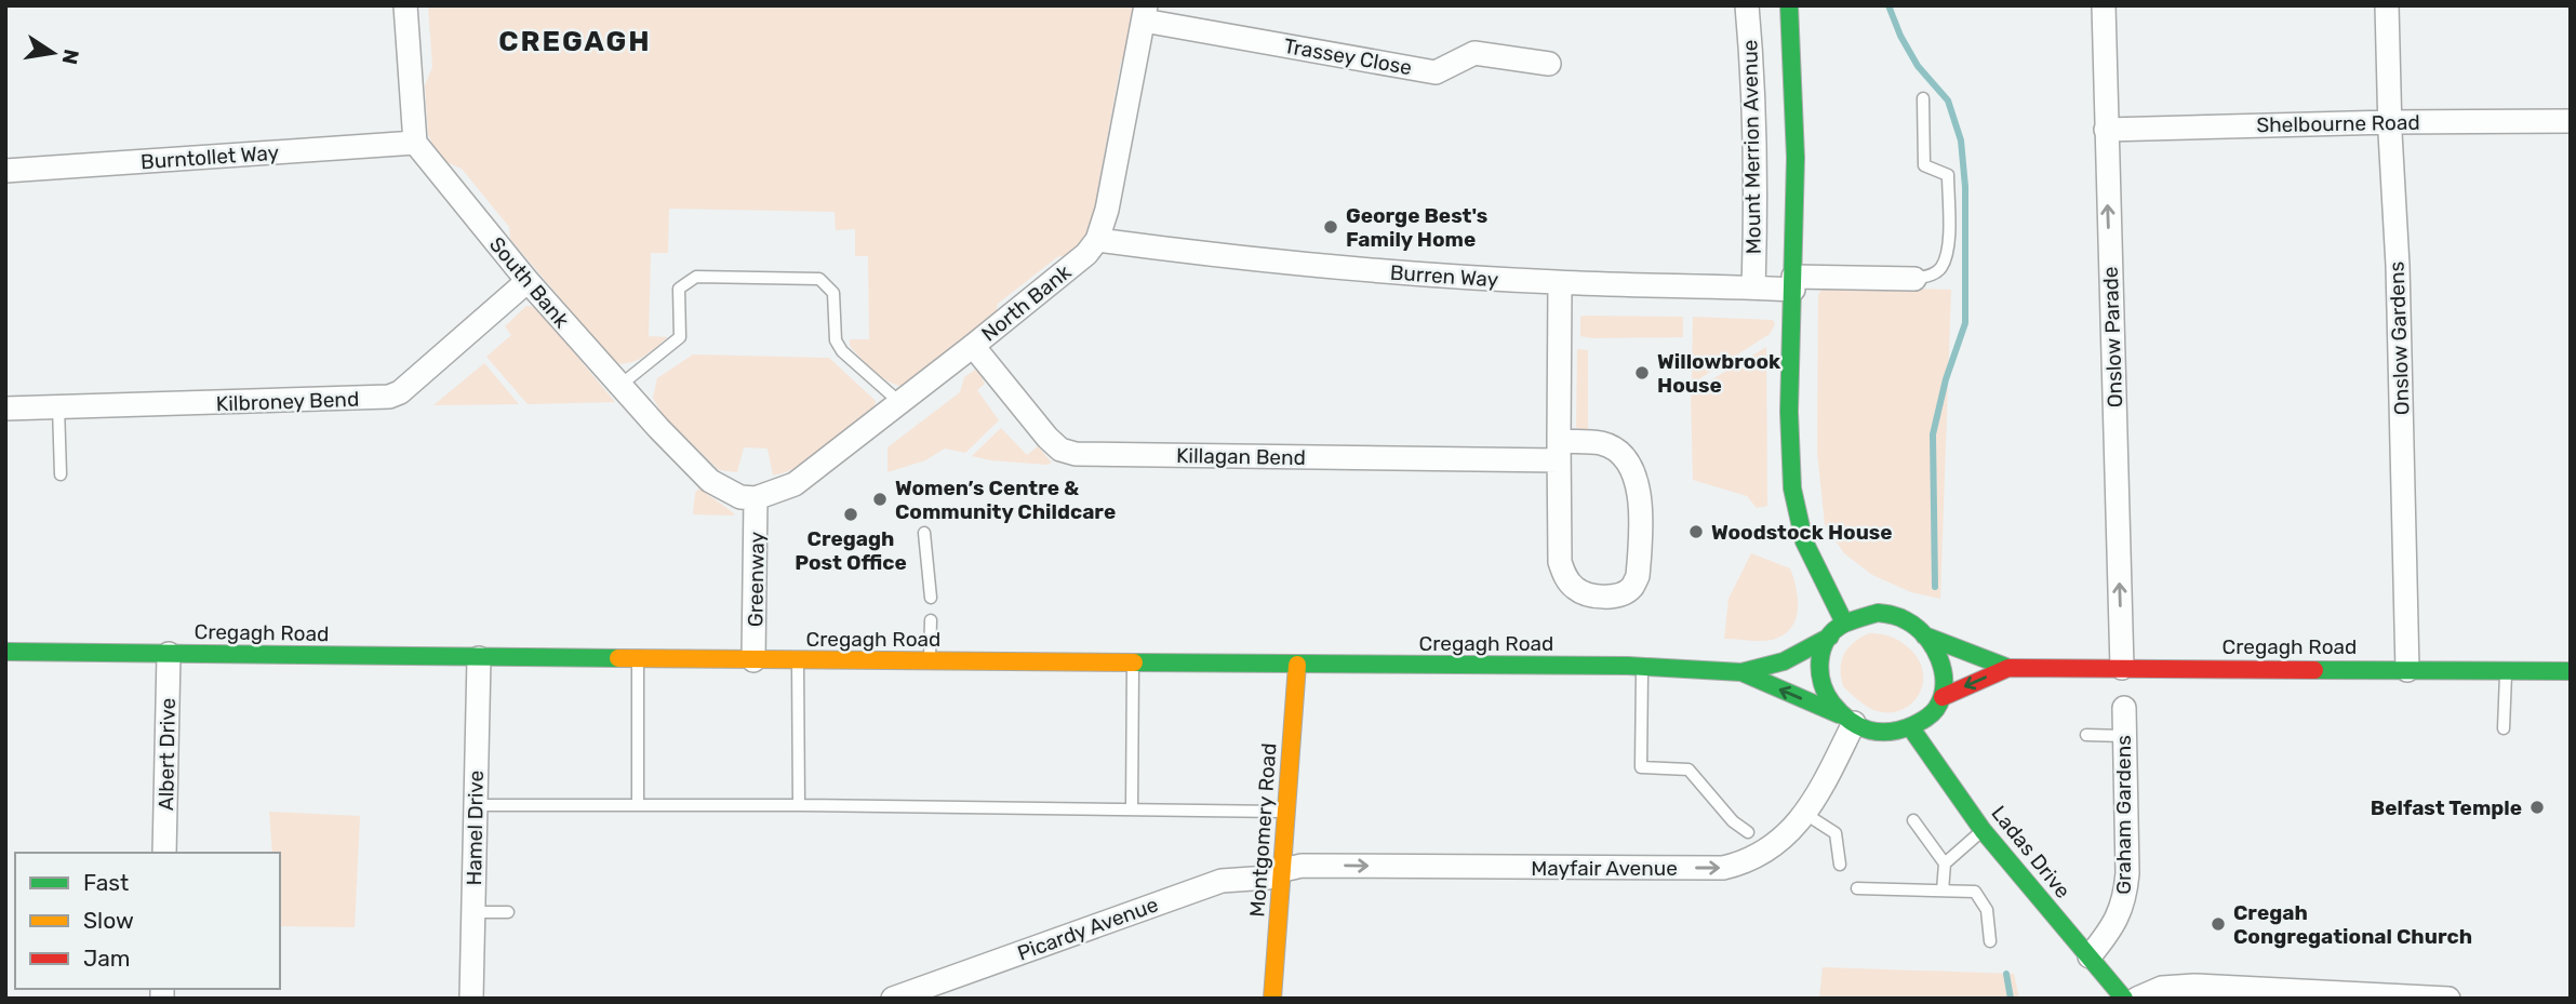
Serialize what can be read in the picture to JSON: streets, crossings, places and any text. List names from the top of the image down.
{
  "streets": {
    "street": [
      "Trassey Close",
      "Shelbourne Road",
      "Mount Merrion Avenue",
      "Burntollet Way",
      "Burren Way",
      "South Bank",
      "North Bank",
      "Onslow Parade",
      "Onslow Gardens",
      "Kilbroney Bend",
      "Killagan Bend",
      "Greenway",
      "Cregagh Road",
      "Albert Drive",
      "Graham Gardens",
      "Hamel Drive",
      "Montgomery Road",
      "Ladas Drive",
      "Mayfair Avenue",
      "Picardy Avenue"
    ]
  },
  "crossings": [
    ["Trassey Close", "North Bank"],
    ["Shelbourne Road", "Onslow Parade"],
    ["Shelbourne Road", "Onslow Gardens"],
    ["Mount Merrion Avenue", "Burren Way"],
    ["Mount Merrion Avenue", "Cregagh Road"],
    ["Mount Merrion Avenue", "Ladas Drive"],
    ["Mount Merrion Avenue", "Mayfair Avenue"],
    ["Burntollet Way", "South Bank"],
    ["Burren Way", "North Bank"],
    ["South Bank", "North Bank"],
    ["South Bank", "Kilbroney Bend"],
    ["South Bank", "Greenway"],
    ["North Bank", "Killagan Bend"],
    ["North Bank", "Greenway"],
    ["Onslow Parade", "Cregagh Road"],
    ["Onslow Gardens", "Cregagh Road"],
    ["Greenway", "Cregagh Road"],
    ["Cregagh Road", "Albert Drive"],
    ["Cregagh Road", "Hamel Drive"],
    ["Cregagh Road", "Montgomery Road"],
    ["Cregagh Road", "Ladas Drive"],
    ["Cregagh Road", "Mayfair Avenue"],
    ["Graham Gardens", "Ladas Drive"],
    ["Montgomery Road", "Mayfair Avenue"],
    ["Montgomery Road", "Picardy Avenue"],
    ["Ladas Drive", "Mayfair Avenue"],
    ["Mayfair Avenue", "Picardy Avenue"]
  ],
  "one_way": ["Onslow Parade", "Mayfair Avenue"],
  "districts": ["CREGAGH"],
  "places": [
    "George Best's Family Home",
    "Willowbrook House",
    "Women’s Centre & Community Childcare",
    "Cregagh Post Office",
    "Woodstock House",
    "Belfast Temple",
    "Cregah Congregational Church"
  ],
  "legend": ["Fast", "Slow", "Jam"],
  "north": "right"
}
